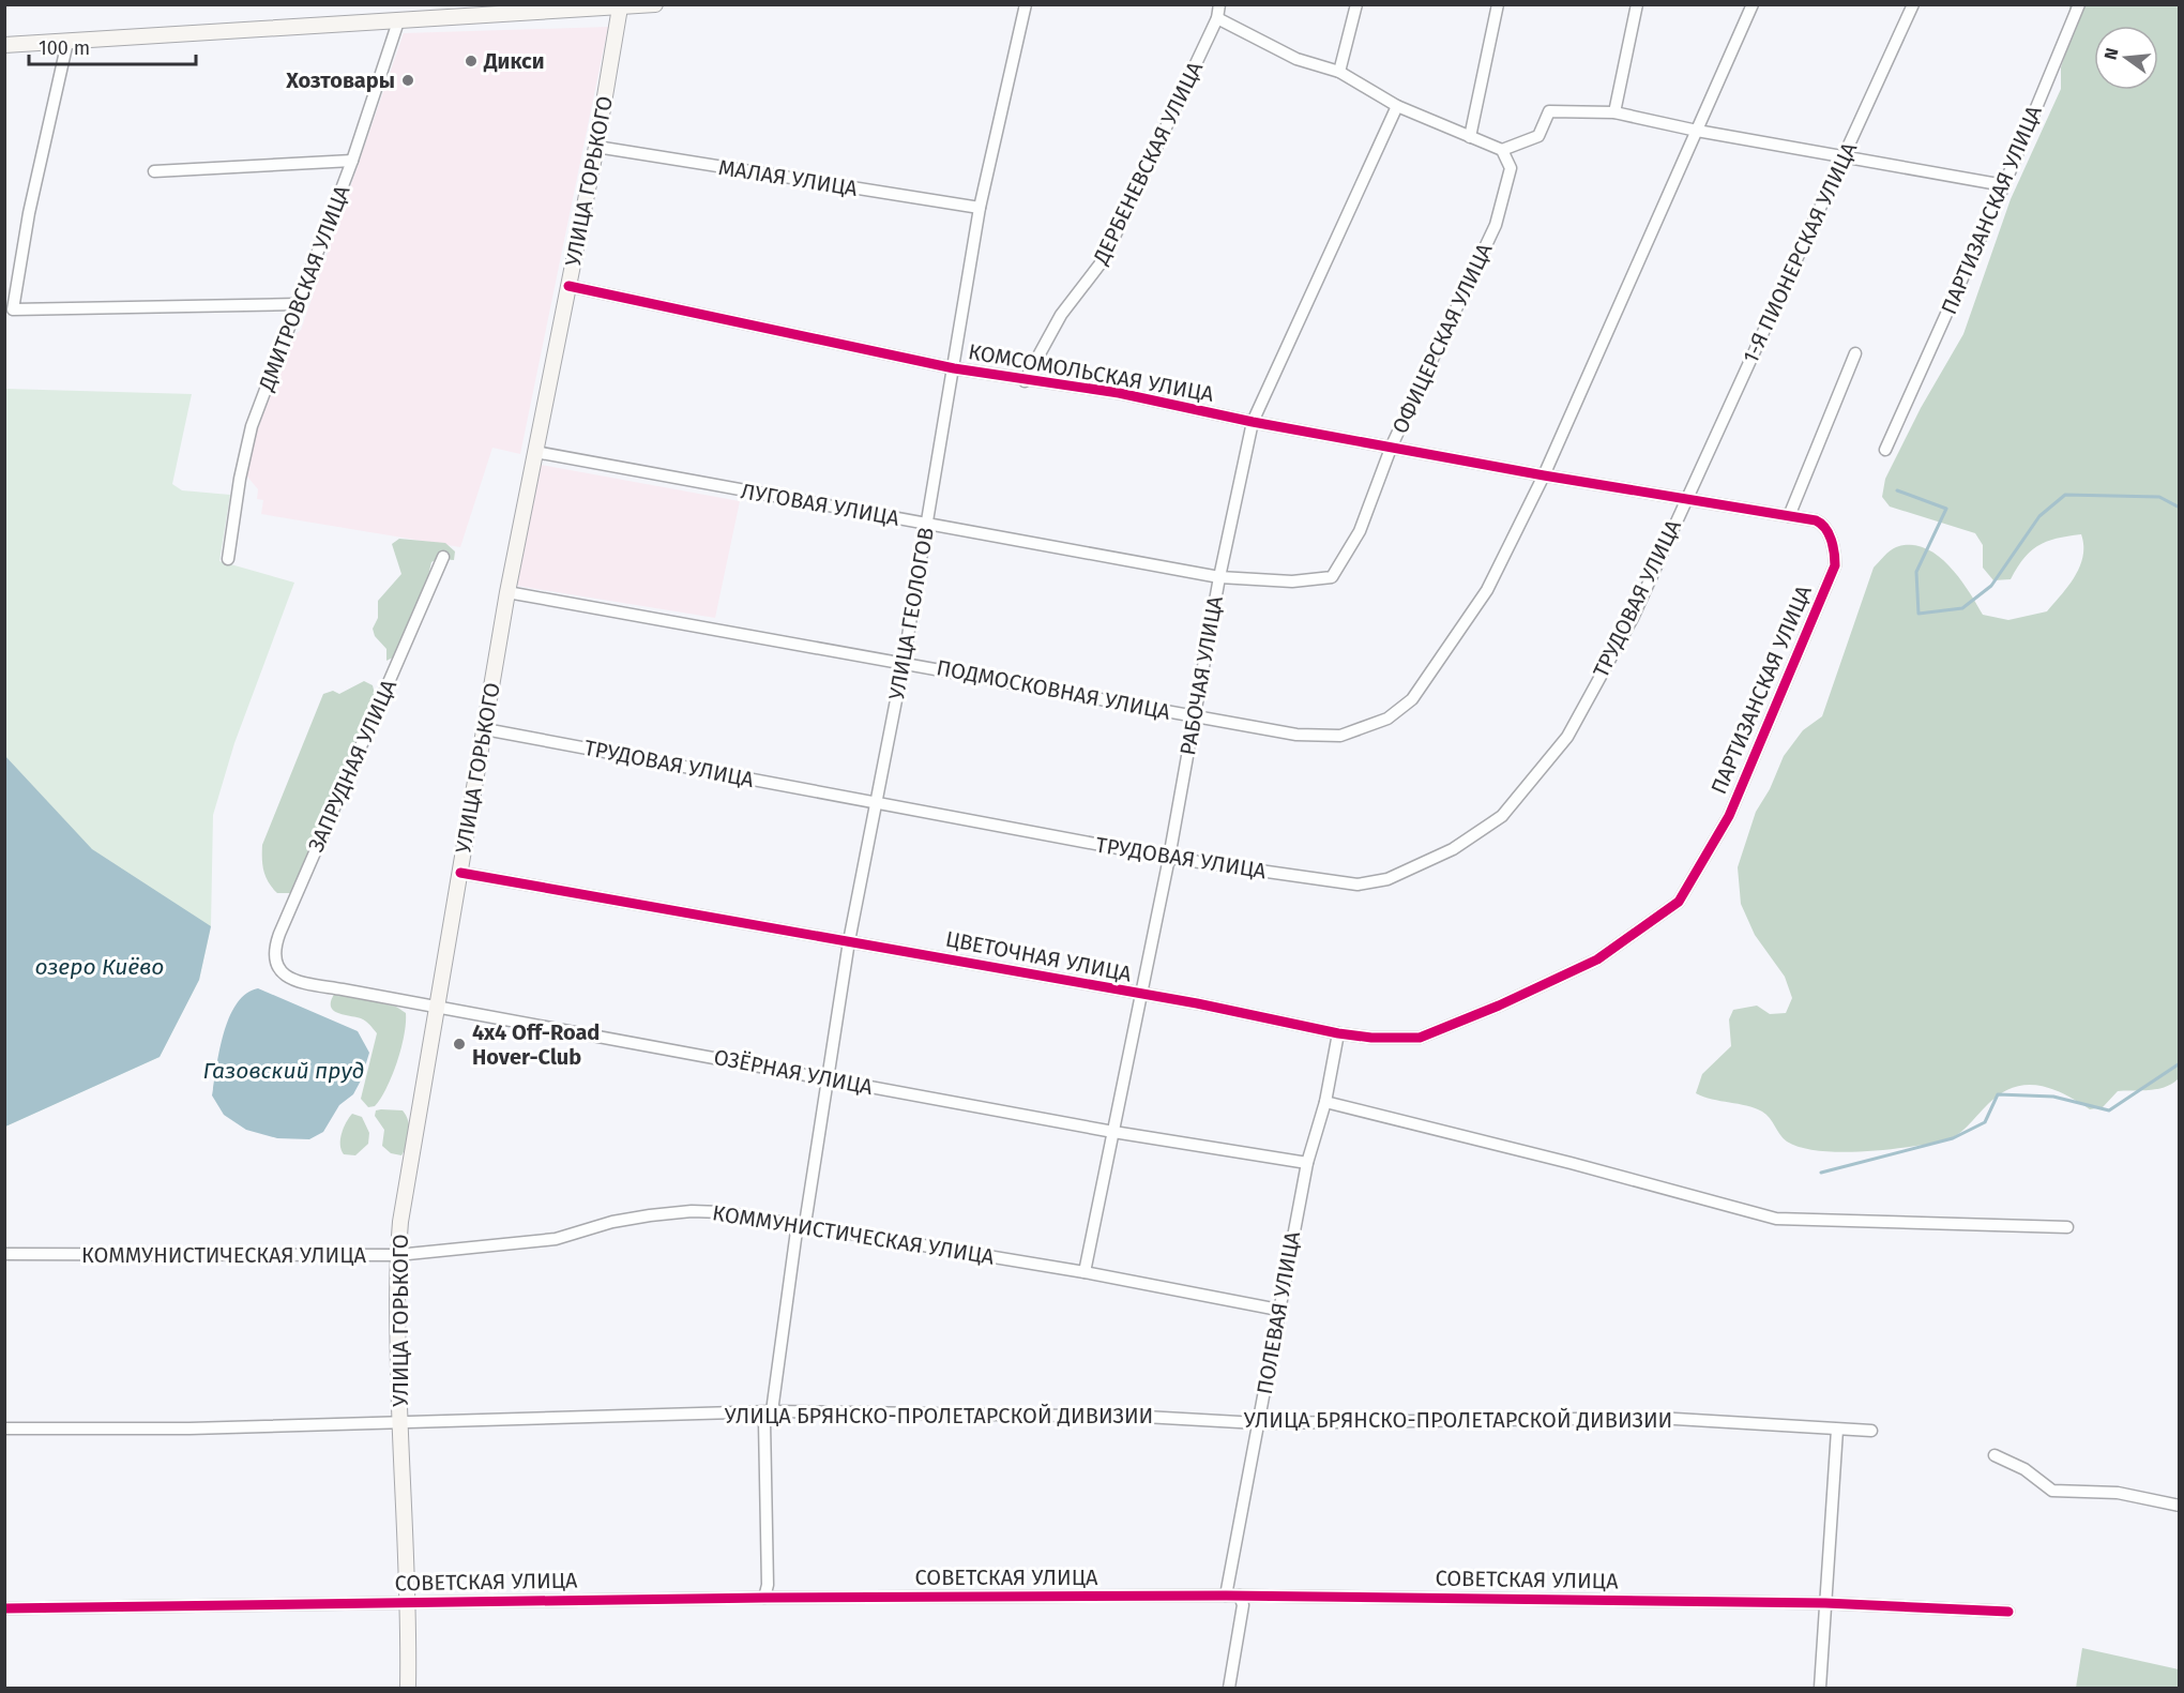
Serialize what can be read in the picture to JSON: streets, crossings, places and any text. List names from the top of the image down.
{
  "streets": {
    "street": [
      "ДЕРБЕНЕВСКАЯ УЛИЦА",
      "МАЛАЯ УЛИЦА",
      "УЛИЦА ГОРЬКОГО",
      "ПАРТИЗАНСКАЯ УЛИЦА",
      "1-Я ПИОНЕРСКАЯ УЛИЦА",
      "ДМИТРОВСКАЯ УЛИЦА",
      "ОФИЦЕРСКАЯ УЛИЦА",
      "КОМСОМОЛЬСКАЯ УЛИЦА",
      "ЛУГОВАЯ УЛИЦА",
      "ТРУДОВАЯ УЛИЦА",
      "УЛИЦА ГЕОЛОГОВ",
      "РАБОЧАЯ УЛИЦА",
      "ПОДМОСКОВНАЯ УЛИЦА",
      "ЗАПРУДНАЯ УЛИЦА",
      "ЦВЕТОЧНАЯ УЛИЦА",
      "ОЗЁРНАЯ УЛИЦА",
      "КОММУНИСТИЧЕСКАЯ УЛИЦА",
      "ПОЛЕВАЯ УЛИЦА",
      "УЛИЦА БРЯНСКО-ПРОЛЕТАРСКОЙ ДИВИЗИИ",
      "СОВЕТСКАЯ УЛИЦА"
    ]
  },
  "crossings": [
    ["ДЕРБЕНЕВСКАЯ УЛИЦА", "КОМСОМОЛЬСКАЯ УЛИЦА"],
    ["МАЛАЯ УЛИЦА", "УЛИЦА ГОРЬКОГО"],
    ["МАЛАЯ УЛИЦА", "УЛИЦА ГЕОЛОГОВ"],
    ["УЛИЦА ГОРЬКОГО", "КОМСОМОЛЬСКАЯ УЛИЦА"],
    ["УЛИЦА ГОРЬКОГО", "ЛУГОВАЯ УЛИЦА"],
    ["УЛИЦА ГОРЬКОГО", "ТРУДОВАЯ УЛИЦА"],
    ["УЛИЦА ГОРЬКОГО", "ПОДМОСКОВНАЯ УЛИЦА"],
    ["УЛИЦА ГОРЬКОГО", "ЦВЕТОЧНАЯ УЛИЦА"],
    ["УЛИЦА ГОРЬКОГО", "ОЗЁРНАЯ УЛИЦА"],
    ["УЛИЦА ГОРЬКОГО", "КОММУНИСТИЧЕСКАЯ УЛИЦА"],
    ["УЛИЦА ГОРЬКОГО", "УЛИЦА БРЯНСКО-ПРОЛЕТАРСКОЙ ДИВИЗИИ"],
    ["УЛИЦА ГОРЬКОГО", "СОВЕТСКАЯ УЛИЦА"],
    ["ПАРТИЗАНСКАЯ УЛИЦА", "1-Я ПИОНЕРСКАЯ УЛИЦА"],
    ["ПАРТИЗАНСКАЯ УЛИЦА", "КОМСОМОЛЬСКАЯ УЛИЦА"],
    ["ПАРТИЗАНСКАЯ УЛИЦА", "ТРУДОВАЯ УЛИЦА"],
    ["ПАРТИЗАНСКАЯ УЛИЦА", "ЦВЕТОЧНАЯ УЛИЦА"],
    ["1-Я ПИОНЕРСКАЯ УЛИЦА", "КОМСОМОЛЬСКАЯ УЛИЦА"],
    ["1-Я ПИОНЕРСКАЯ УЛИЦА", "ТРУДОВАЯ УЛИЦА"],
    ["ОФИЦЕРСКАЯ УЛИЦА", "КОМСОМОЛЬСКАЯ УЛИЦА"],
    ["ОФИЦЕРСКАЯ УЛИЦА", "ЛУГОВАЯ УЛИЦА"],
    ["ОФИЦЕРСКАЯ УЛИЦА", "РАБОЧАЯ УЛИЦА"],
    ["КОМСОМОЛЬСКАЯ УЛИЦА", "ТРУДОВАЯ УЛИЦА"],
    ["КОМСОМОЛЬСКАЯ УЛИЦА", "УЛИЦА ГЕОЛОГОВ"],
    ["КОМСОМОЛЬСКАЯ УЛИЦА", "РАБОЧАЯ УЛИЦА"],
    ["КОМСОМОЛЬСКАЯ УЛИЦА", "ПОДМОСКОВНАЯ УЛИЦА"],
    ["ЛУГОВАЯ УЛИЦА", "УЛИЦА ГЕОЛОГОВ"],
    ["ЛУГОВАЯ УЛИЦА", "РАБОЧАЯ УЛИЦА"],
    ["ТРУДОВАЯ УЛИЦА", "УЛИЦА ГЕОЛОГОВ"],
    ["ТРУДОВАЯ УЛИЦА", "РАБОЧАЯ УЛИЦА"],
    ["УЛИЦА ГЕОЛОГОВ", "ПОДМОСКОВНАЯ УЛИЦА"],
    ["УЛИЦА ГЕОЛОГОВ", "ЦВЕТОЧНАЯ УЛИЦА"],
    ["УЛИЦА ГЕОЛОГОВ", "ОЗЁРНАЯ УЛИЦА"],
    ["УЛИЦА ГЕОЛОГОВ", "КОММУНИСТИЧЕСКАЯ УЛИЦА"],
    ["УЛИЦА ГЕОЛОГОВ", "УЛИЦА БРЯНСКО-ПРОЛЕТАРСКОЙ ДИВИЗИИ"],
    ["УЛИЦА ГЕОЛОГОВ", "СОВЕТСКАЯ УЛИЦА"],
    ["РАБОЧАЯ УЛИЦА", "ПОДМОСКОВНАЯ УЛИЦА"],
    ["РАБОЧАЯ УЛИЦА", "ЦВЕТОЧНАЯ УЛИЦА"],
    ["РАБОЧАЯ УЛИЦА", "ОЗЁРНАЯ УЛИЦА"],
    ["РАБОЧАЯ УЛИЦА", "КОММУНИСТИЧЕСКАЯ УЛИЦА"],
    ["ЗАПРУДНАЯ УЛИЦА", "ОЗЁРНАЯ УЛИЦА"],
    ["ЦВЕТОЧНАЯ УЛИЦА", "ПОЛЕВАЯ УЛИЦА"],
    ["ОЗЁРНАЯ УЛИЦА", "ПОЛЕВАЯ УЛИЦА"],
    ["КОММУНИСТИЧЕСКАЯ УЛИЦА", "ПОЛЕВАЯ УЛИЦА"],
    ["ПОЛЕВАЯ УЛИЦА", "УЛИЦА БРЯНСКО-ПРОЛЕТАРСКОЙ ДИВИЗИИ"],
    ["ПОЛЕВАЯ УЛИЦА", "СОВЕТСКАЯ УЛИЦА"]
  ],
  "water": ["озеро Киёво", "Газовский пруд"],
  "places": ["Дикси", "Хозтовары", "4x4 Off-Road Hover-Club"],
  "scale_bar": "100 m",
  "north": "left"
}
